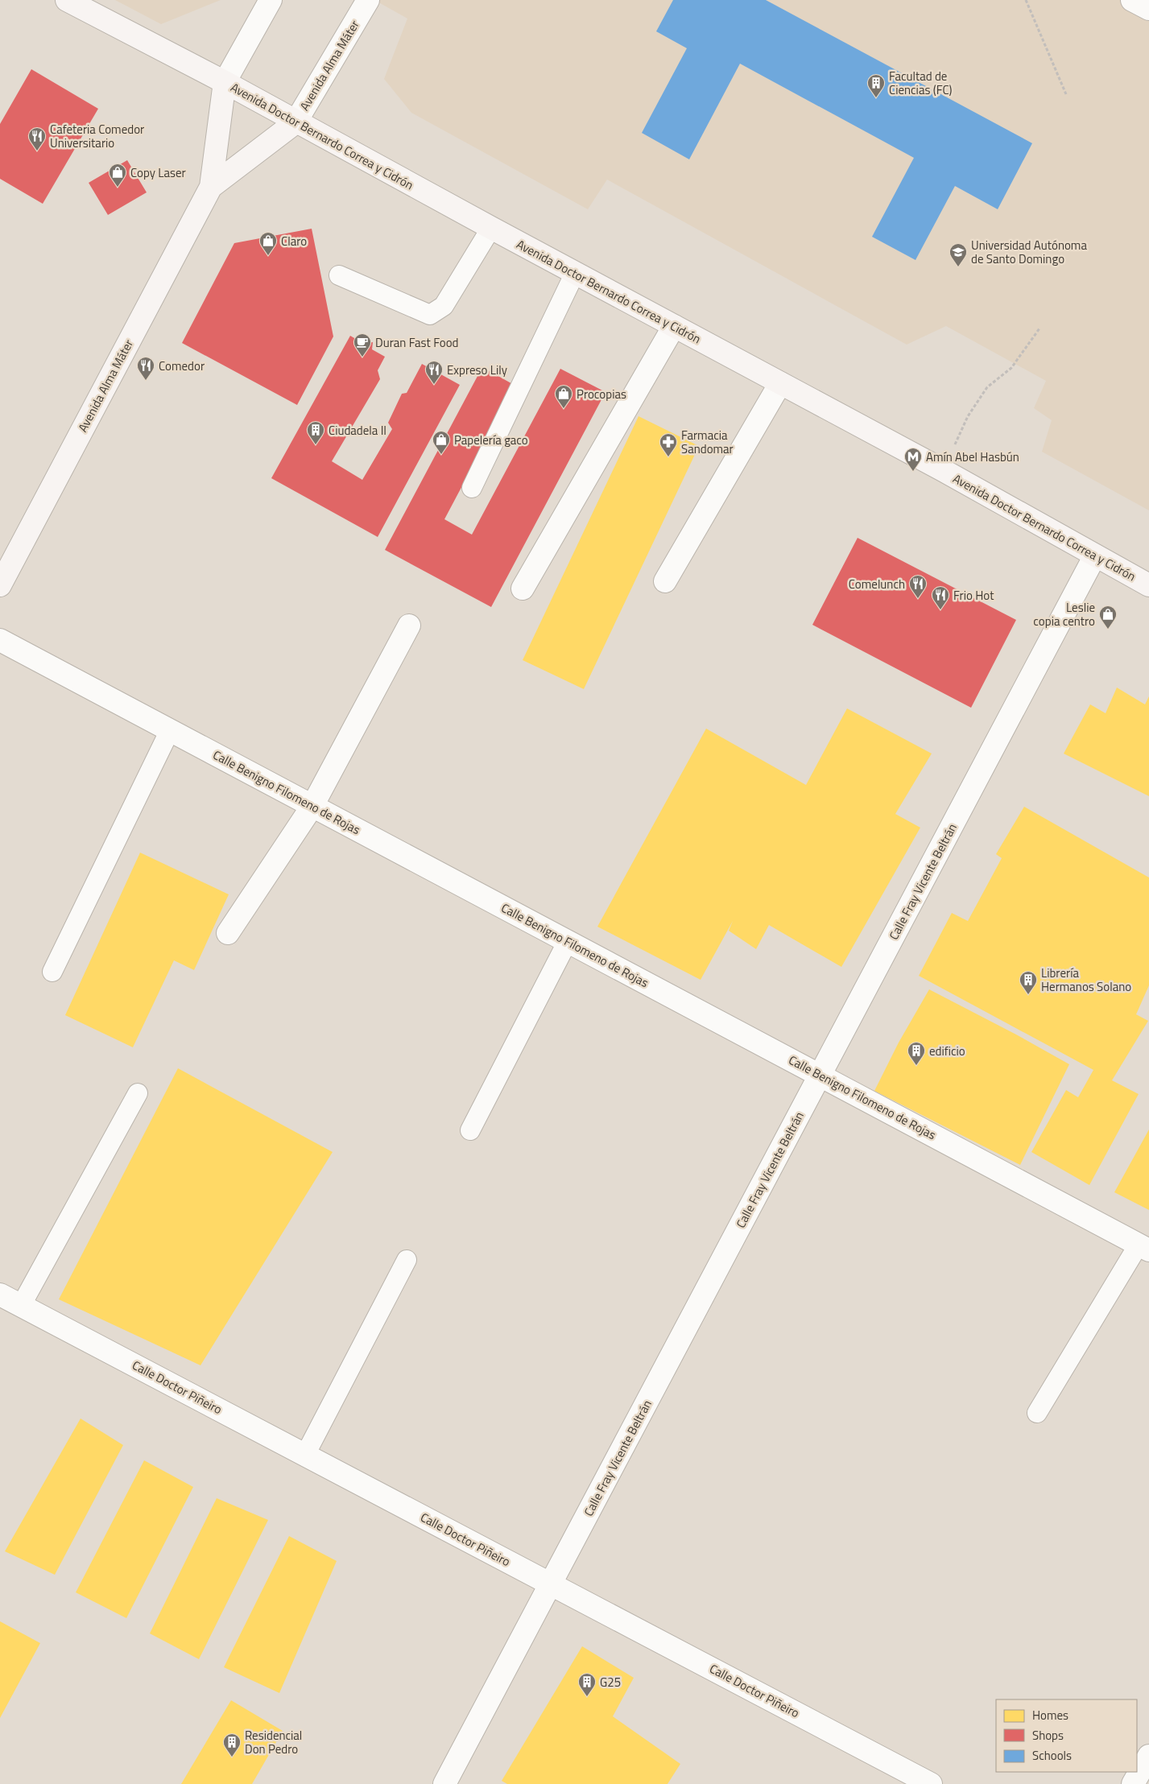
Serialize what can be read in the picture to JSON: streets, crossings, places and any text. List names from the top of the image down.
{
  "streets": {
    "main road": ["Avenida Alma Máter", "Avenida Doctor Bernardo Correa y Cidrón"],
    "street": ["Calle Benigno Filomeno de Rojas", "Calle Fray Vicente Beltrán", "Calle Doctor Piñeiro"]
  },
  "crossings": [
    ["Avenida Alma Máter", "Avenida Doctor Bernardo Correa y Cidrón"],
    ["Avenida Doctor Bernardo Correa y Cidrón", "Calle Fray Vicente Beltrán"],
    ["Calle Benigno Filomeno de Rojas", "Calle Fray Vicente Beltrán"],
    ["Calle Fray Vicente Beltrán", "Calle Doctor Piñeiro"]
  ],
  "places": {
    "building": [
      "Facultad de Ciencias (FC)",
      "Ciudadela II",
      "Librería Hermanos Solano",
      "edificio",
      "G25",
      "Residencial Don Pedro"
    ],
    "restaurant": [
      "Cafeteria Comedor Universitario",
      "Comedor",
      "Expreso Lily",
      "Comelunch",
      "Frio Hot"
    ],
    "shop": [
      "Copy Laser",
      "Claro",
      "Procopias",
      "Papelería gaco",
      "Leslie copia centro"
    ],
    "school or university": ["Universidad Autónoma de Santo Domingo"],
    "cafe": ["Duran Fast Food"],
    "pharmacy": ["Farmacia Sandomar"],
    "metro station": ["Amín Abel Hasbún"]
  },
  "legend": ["Homes", "Shops", "Schools"]
}
